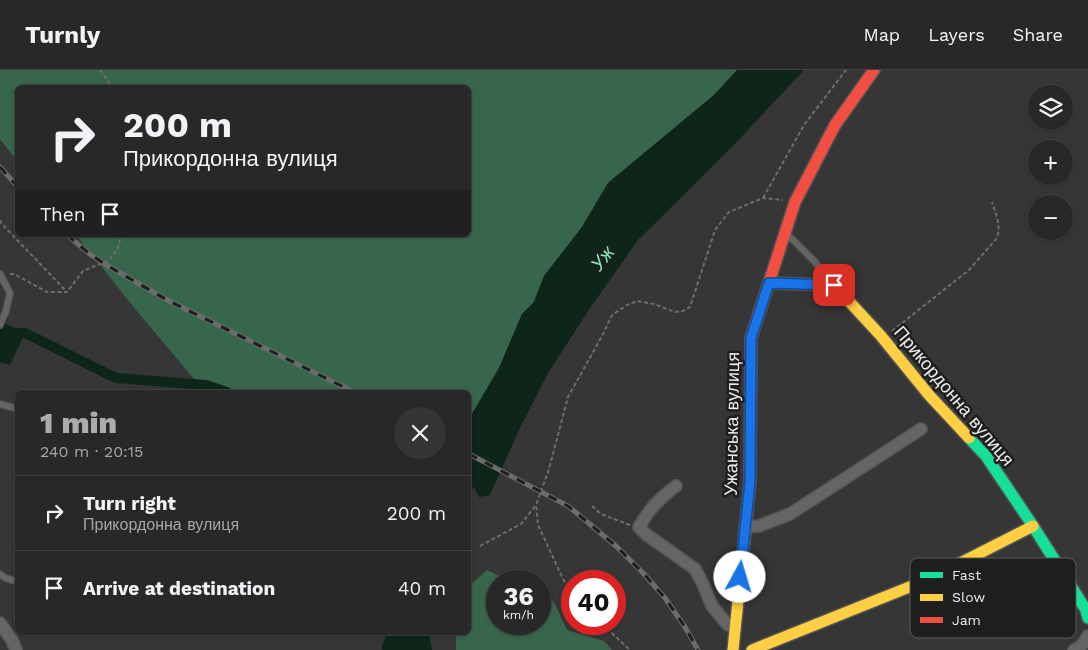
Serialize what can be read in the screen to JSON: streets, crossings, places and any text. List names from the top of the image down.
{
  "streets": {
    "street": ["Прикордонна вулиця", "Ужанська вулиця"]
  },
  "water": ["Уж"],
  "legend": ["Fast", "Slow", "Jam"],
  "page": {
    "header": "Turnly",
    "nav": ["Map", "Layers", "Share"],
    "map_buttons": ["+", "−"],
    "turn": ["200 m", "Прикордонна вулиця"],
    "then": "Then",
    "heading": ["1 min", "240 m · 20:15"],
    "list": [
      {
        "name": "Turn right",
        "note": "Прикордонна вулиця",
        "value": "200 m"
      },
      {
        "name": "Arrive at destination",
        "value": "40 m"
      }
    ],
    "speed": "36 km/h",
    "limit": "40"
  }
}
